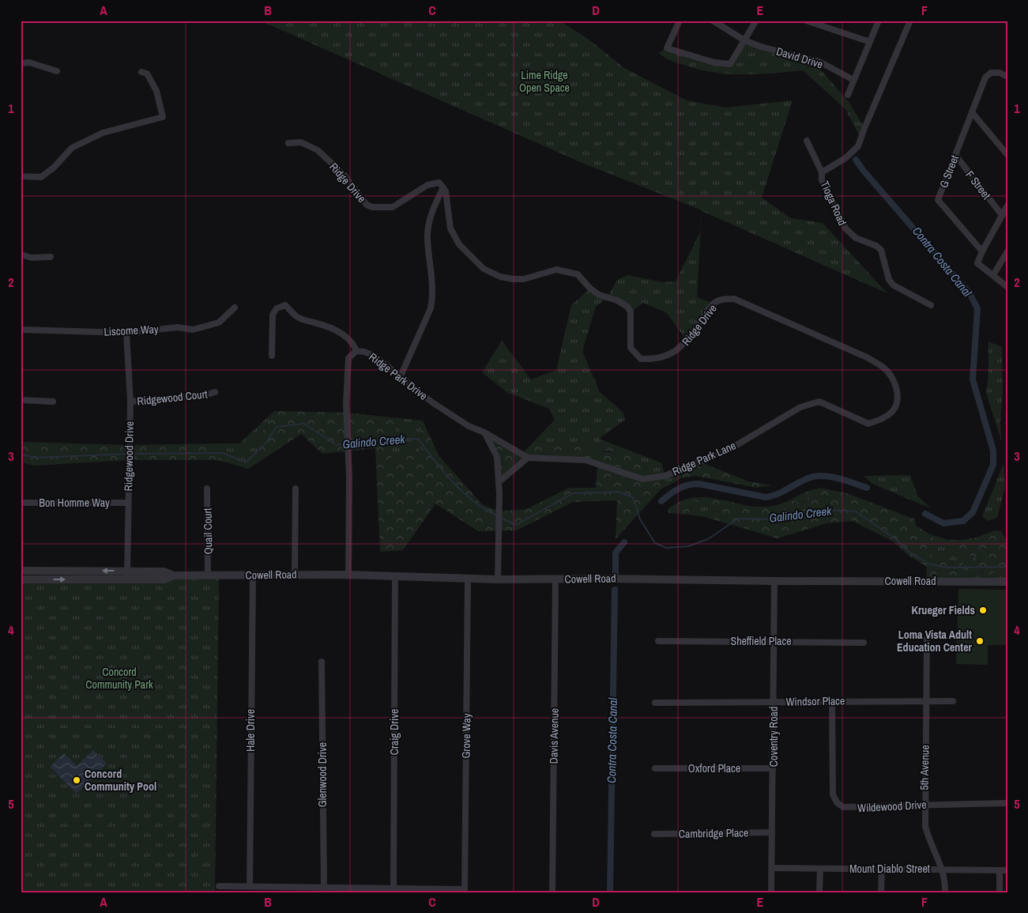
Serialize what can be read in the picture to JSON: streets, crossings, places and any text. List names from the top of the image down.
{
  "streets": {
    "street": [
      "David Drive",
      "G Street",
      "Ridge Drive",
      "F Street",
      "Tioga Road",
      "Liscome Way",
      "Ridge Park Drive",
      "Ridgewood Court",
      "Ridgewood Drive",
      "Ridge Park Lane",
      "Bon Homme Way",
      "Quail Court",
      "Cowell Road",
      "Sheffield Place",
      "Windsor Place",
      "Hale Drive",
      "Craig Drive",
      "Grove Way",
      "Davis Avenue",
      "Coventry Road",
      "5th Avenue",
      "Oxford Place",
      "Glenwood Drive",
      "Wildewood Drive",
      "Cambridge Place",
      "Mount Diablo Street"
    ]
  },
  "crossings": [
    ["G Street", "F Street"],
    ["Ridge Drive", "Ridge Park Lane"],
    ["Liscome Way", "Ridgewood Drive"],
    ["Ridge Park Drive", "Ridge Park Lane"],
    ["Ridge Park Drive", "Cowell Road"],
    ["Ridgewood Court", "Ridgewood Drive"],
    ["Ridgewood Drive", "Bon Homme Way"],
    ["Ridgewood Drive", "Cowell Road"],
    ["Quail Court", "Cowell Road"],
    ["Cowell Road", "Hale Drive"],
    ["Cowell Road", "Craig Drive"],
    ["Cowell Road", "Grove Way"],
    ["Cowell Road", "Davis Avenue"],
    ["Cowell Road", "Coventry Road"],
    ["Sheffield Place", "Coventry Road"],
    ["Windsor Place", "Coventry Road"],
    ["Windsor Place", "5th Avenue"],
    ["Windsor Place", "Wildewood Drive"],
    ["Coventry Road", "Oxford Place"],
    ["Coventry Road", "Cambridge Place"],
    ["Coventry Road", "Mount Diablo Street"],
    ["5th Avenue", "Wildewood Drive"],
    ["5th Avenue", "Mount Diablo Street"]
  ],
  "water": ["Contra Costa Canal", "Galindo Creek"],
  "parks": ["Lime Ridge Open Space", "Concord Community Park"],
  "places": ["Krueger Fields", "Loma Vista Adult Education Center", "Concord Community Pool"],
  "grid": {
    "columns": [
      "A",
      "B",
      "C",
      "D",
      "E",
      "F"
    ],
    "rows": [
      "1",
      "2",
      "3",
      "4",
      "5"
    ]
  }
}
